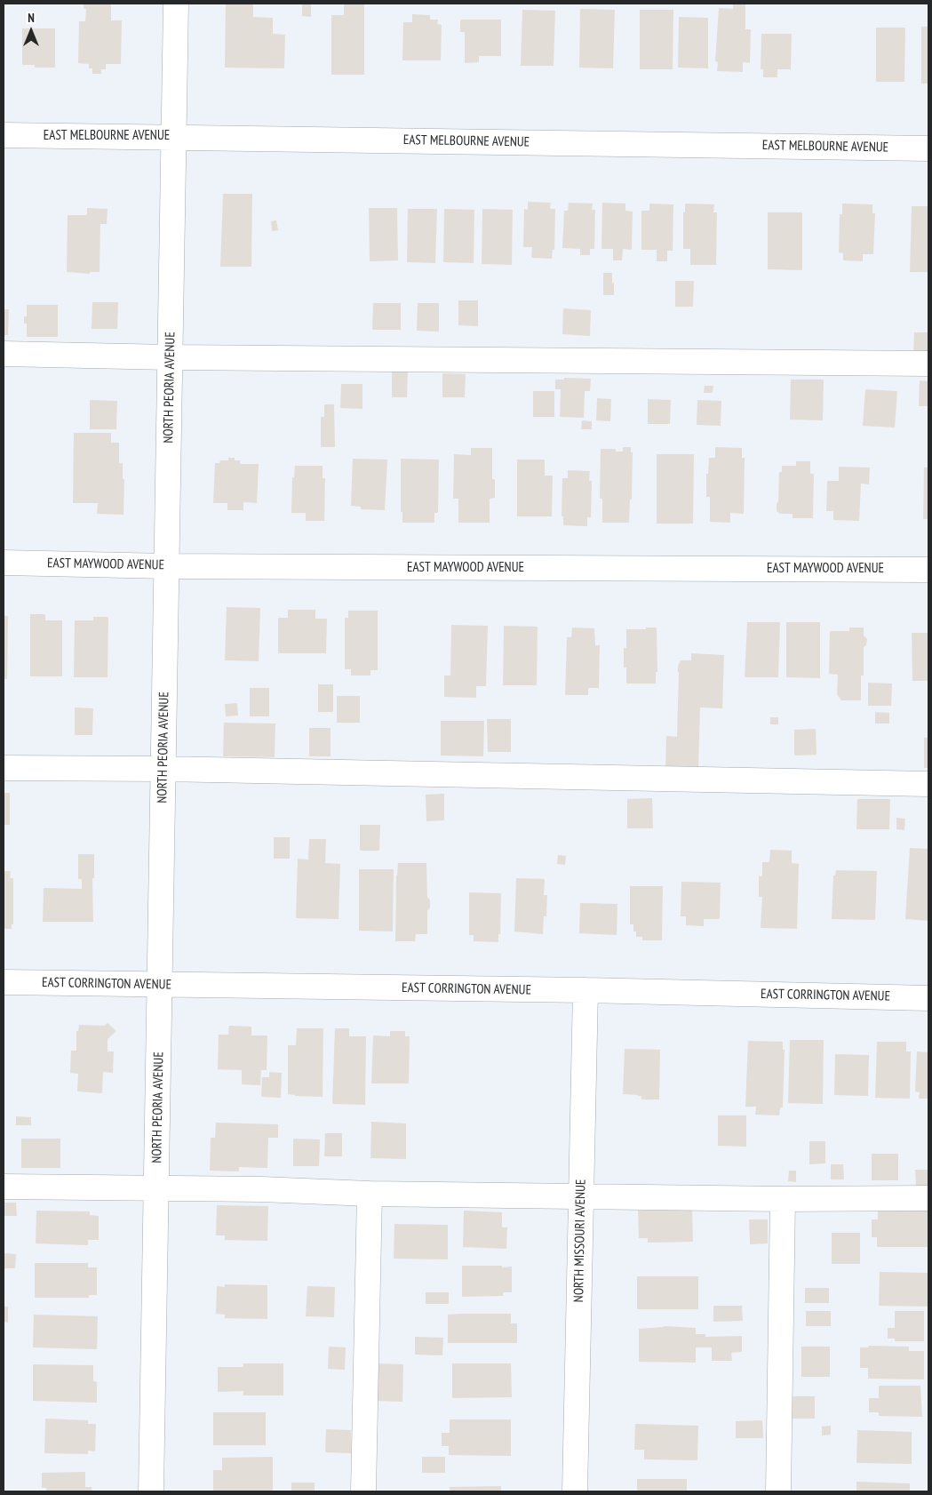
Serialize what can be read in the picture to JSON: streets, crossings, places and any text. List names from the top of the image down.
{
  "streets": {
    "street": [
      "EAST MELBOURNE AVENUE",
      "NORTH PEORIA AVENUE",
      "EAST MAYWOOD AVENUE",
      "EAST CORRINGTON AVENUE",
      "NORTH MISSOURI AVENUE"
    ]
  },
  "crossings": [
    ["EAST MELBOURNE AVENUE", "NORTH PEORIA AVENUE"],
    ["NORTH PEORIA AVENUE", "EAST MAYWOOD AVENUE"],
    ["NORTH PEORIA AVENUE", "EAST CORRINGTON AVENUE"],
    ["EAST CORRINGTON AVENUE", "NORTH MISSOURI AVENUE"]
  ],
  "north": "top"
}
